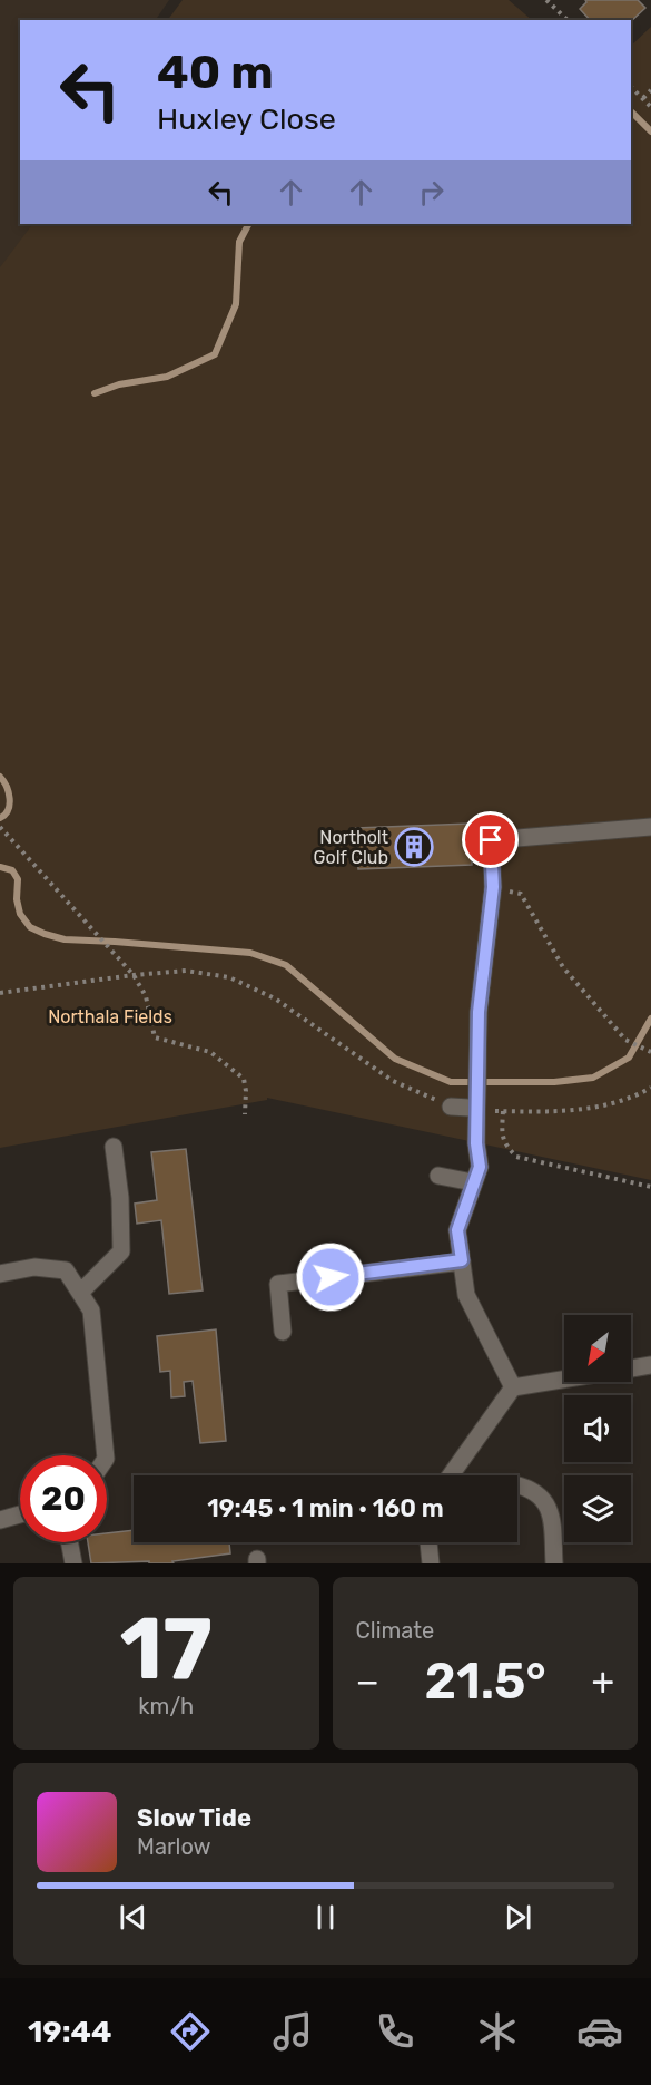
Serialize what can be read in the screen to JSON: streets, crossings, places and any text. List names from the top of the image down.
{
  "parks": ["Northala Fields"],
  "places": {
    "building": ["Northolt Golf Club"]
  },
  "north": "bottom left",
  "page": {
    "turn": ["40 m", "Huxley Close"],
    "limit": "20",
    "trip": "19:45 · 1 min · 160 m",
    "tile": [
      ["17", "km/h"],
      "Climate"
    ],
    "heat": ["−", "21.5°", "+"],
    "song": ["Slow Tide", "Marlow"],
    "tabs": "19:44"
  }
}
